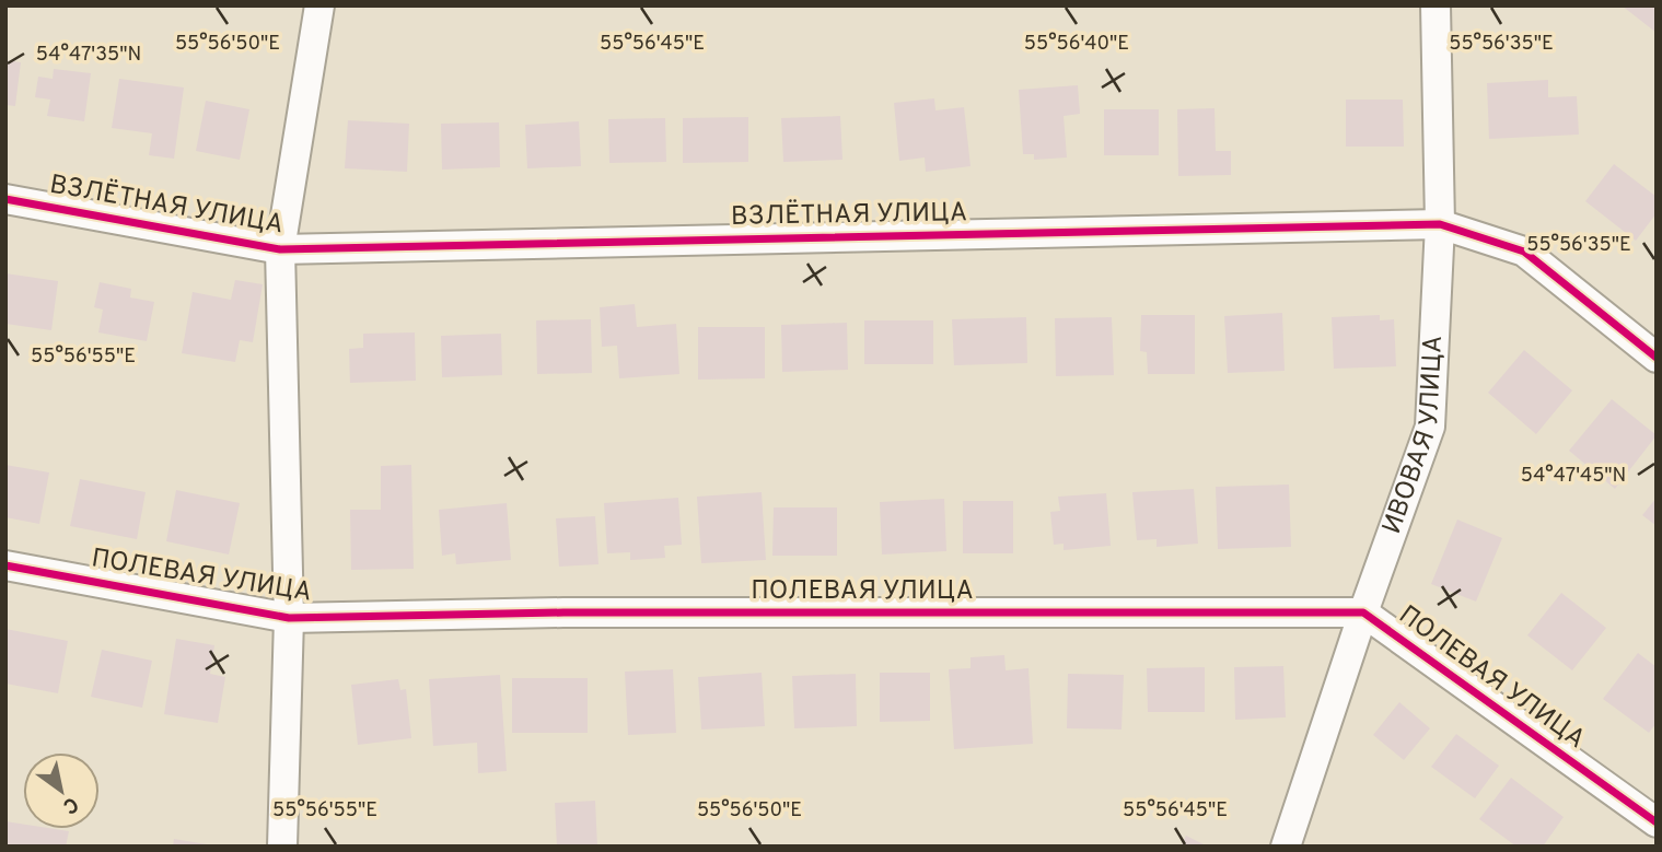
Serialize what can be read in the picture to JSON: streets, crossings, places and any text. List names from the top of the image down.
{
  "streets": {
    "street": ["ВЗЛЁТНАЯ УЛИЦА", "ИВОВАЯ УЛИЦА", "ПОЛЕВАЯ УЛИЦА"]
  },
  "crossings": [
    ["ВЗЛЁТНАЯ УЛИЦА", "ИВОВАЯ УЛИЦА"],
    ["ИВОВАЯ УЛИЦА", "ПОЛЕВАЯ УЛИЦА"]
  ],
  "north": "bottom right",
  "coordinates": [
    "55°56'50\"E",
    "55°56'45\"E",
    "55°56'40\"E",
    "55°56'35\"E",
    "54°47'35\"N",
    "55°56'55\"E",
    "54°47'45\"N"
  ]
}
